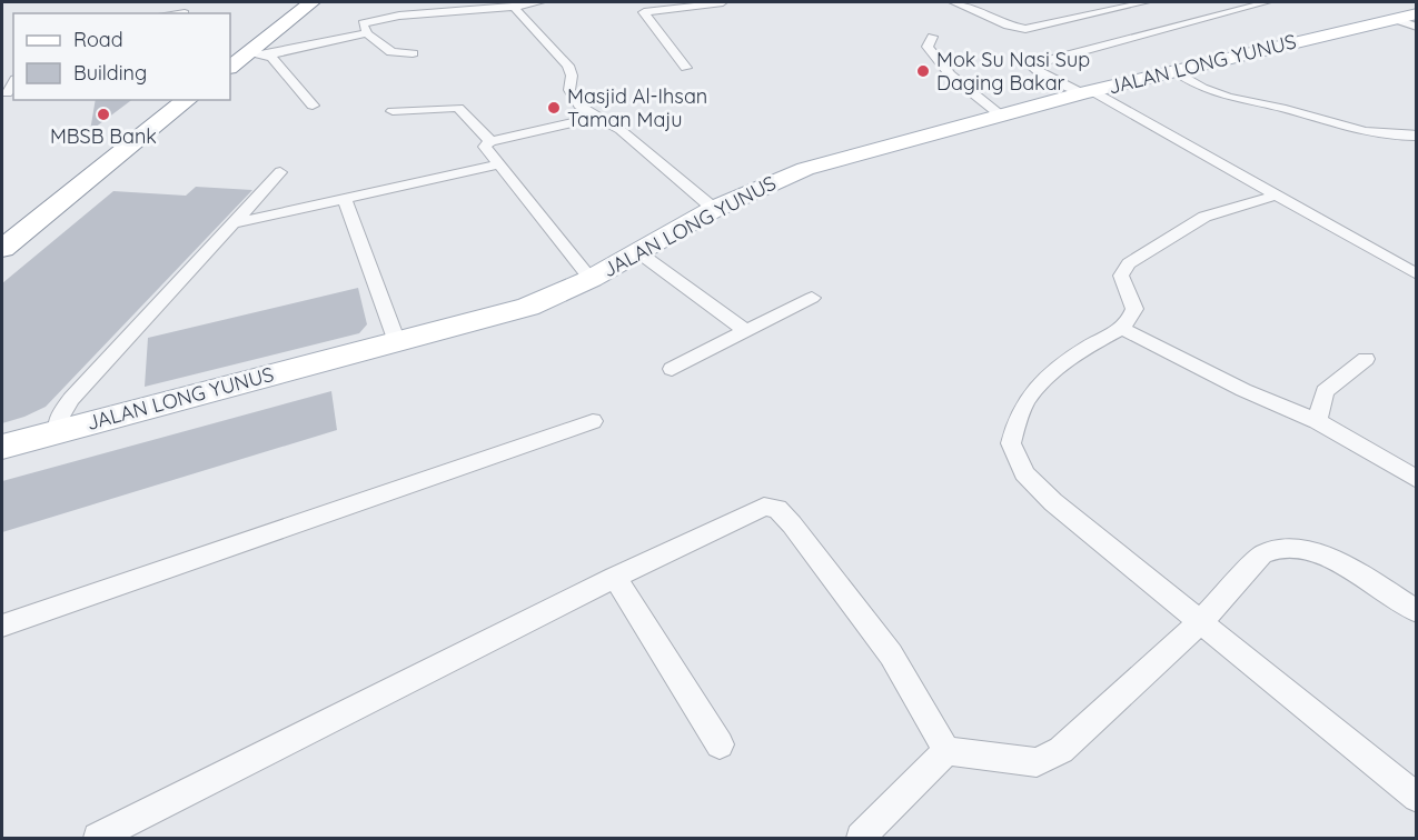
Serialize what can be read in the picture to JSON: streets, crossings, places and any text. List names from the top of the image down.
{
  "streets": {
    "main road": ["JALAN LONG YUNUS"]
  },
  "places": ["Mok Su Nasi Sup Daging Bakar", "Masjid Al-Ihsan Taman Maju", "MBSB Bank"],
  "legend": ["Road", "Building"]
}
